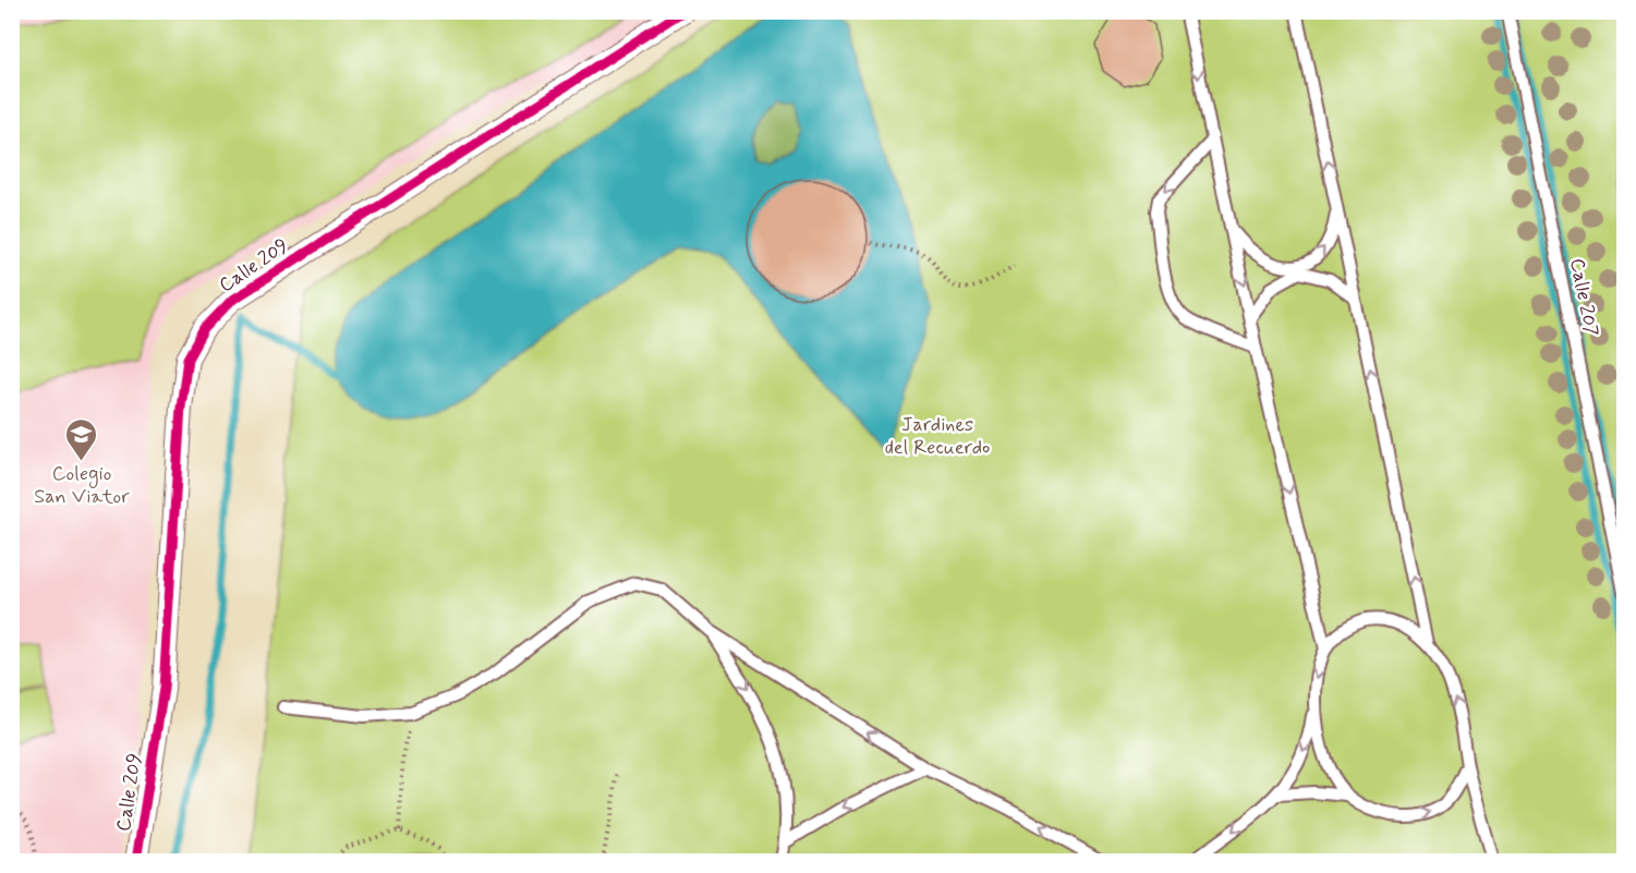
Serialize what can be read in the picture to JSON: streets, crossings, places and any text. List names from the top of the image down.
{
  "streets": {
    "street": ["Calle 209"],
    "lane": ["Calle 207"]
  },
  "parks": ["Jardines del Recuerdo"],
  "places": {
    "school or university": ["Colegio San Viator"]
  }
}
